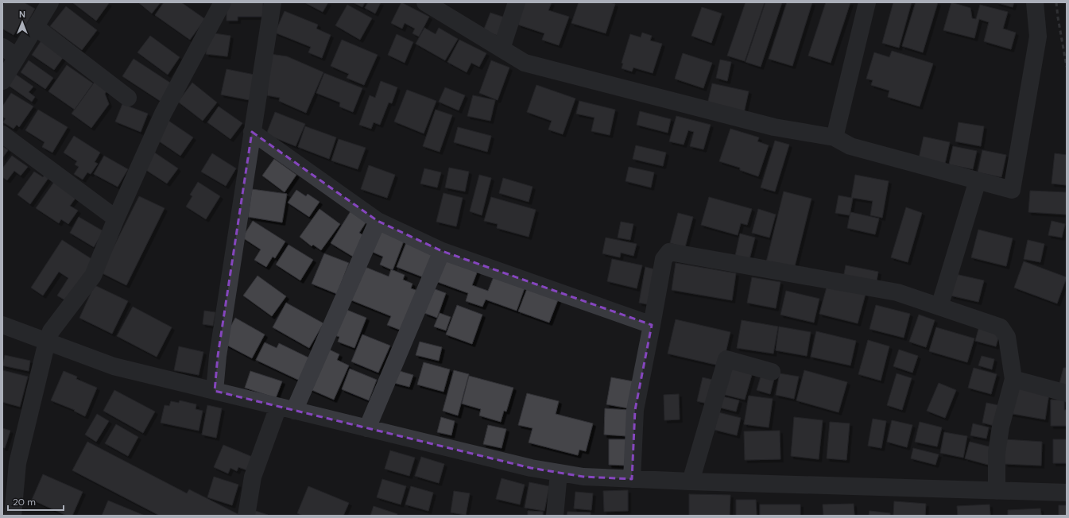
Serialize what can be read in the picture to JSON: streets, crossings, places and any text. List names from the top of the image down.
{
  "scale_bar": "20 m",
  "north": "top"
}
